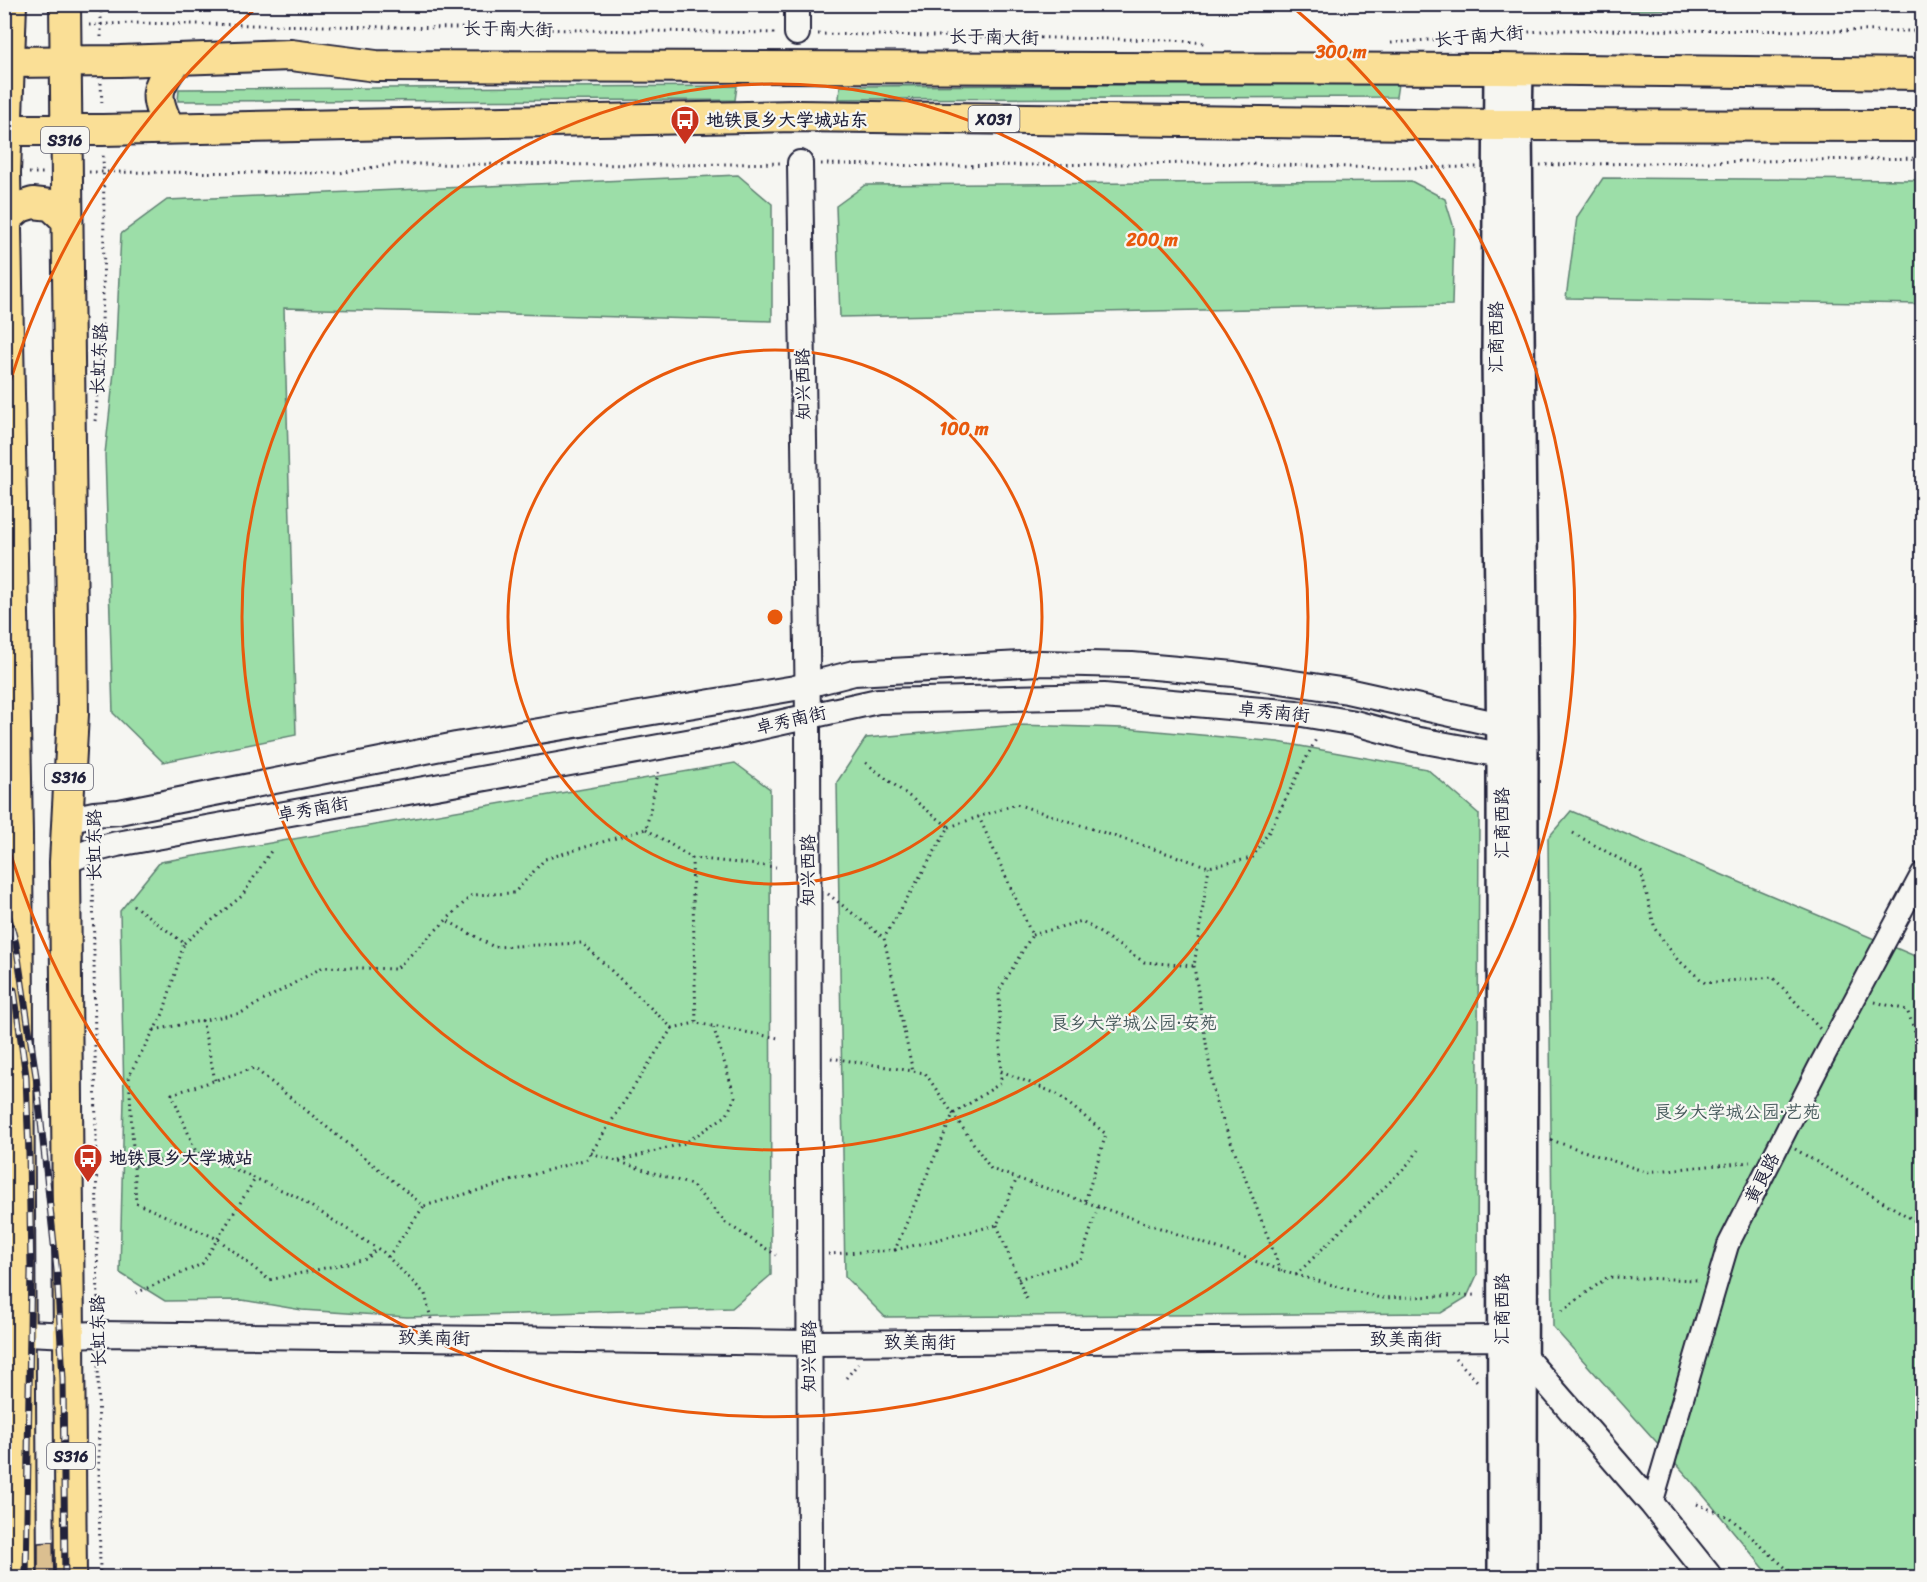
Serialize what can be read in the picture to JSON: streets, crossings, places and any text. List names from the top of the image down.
{
  "streets": {
    "main road": [
      "长于南大街",
      "X031",
      "S316",
      "汇商西路",
      "长虹东路"
    ],
    "street": [
      "知兴西路",
      "卓秀南街",
      "黄良路",
      "致美南街"
    ]
  },
  "crossings": [
    ["长于南大街", "S316"],
    ["长于南大街", "汇商西路"],
    ["长于南大街", "长虹东路"],
    ["X031", "S316"],
    ["X031", "汇商西路"],
    ["X031", "长虹东路"],
    ["S316", "致美南街"],
    ["汇商西路", "卓秀南街"],
    ["汇商西路", "致美南街"],
    ["长虹东路", "卓秀南街"],
    ["长虹东路", "致美南街"],
    ["知兴西路", "卓秀南街"],
    ["知兴西路", "致美南街"]
  ],
  "parks": ["良乡大学城公园·安苑", "良乡大学城公园·艺苑"],
  "places": {
    "bus stop": ["地铁良乡大学城站东", "地铁良乡大学城站"]
  },
  "rings": ["300 m", "200 m", "100 m"]
}
